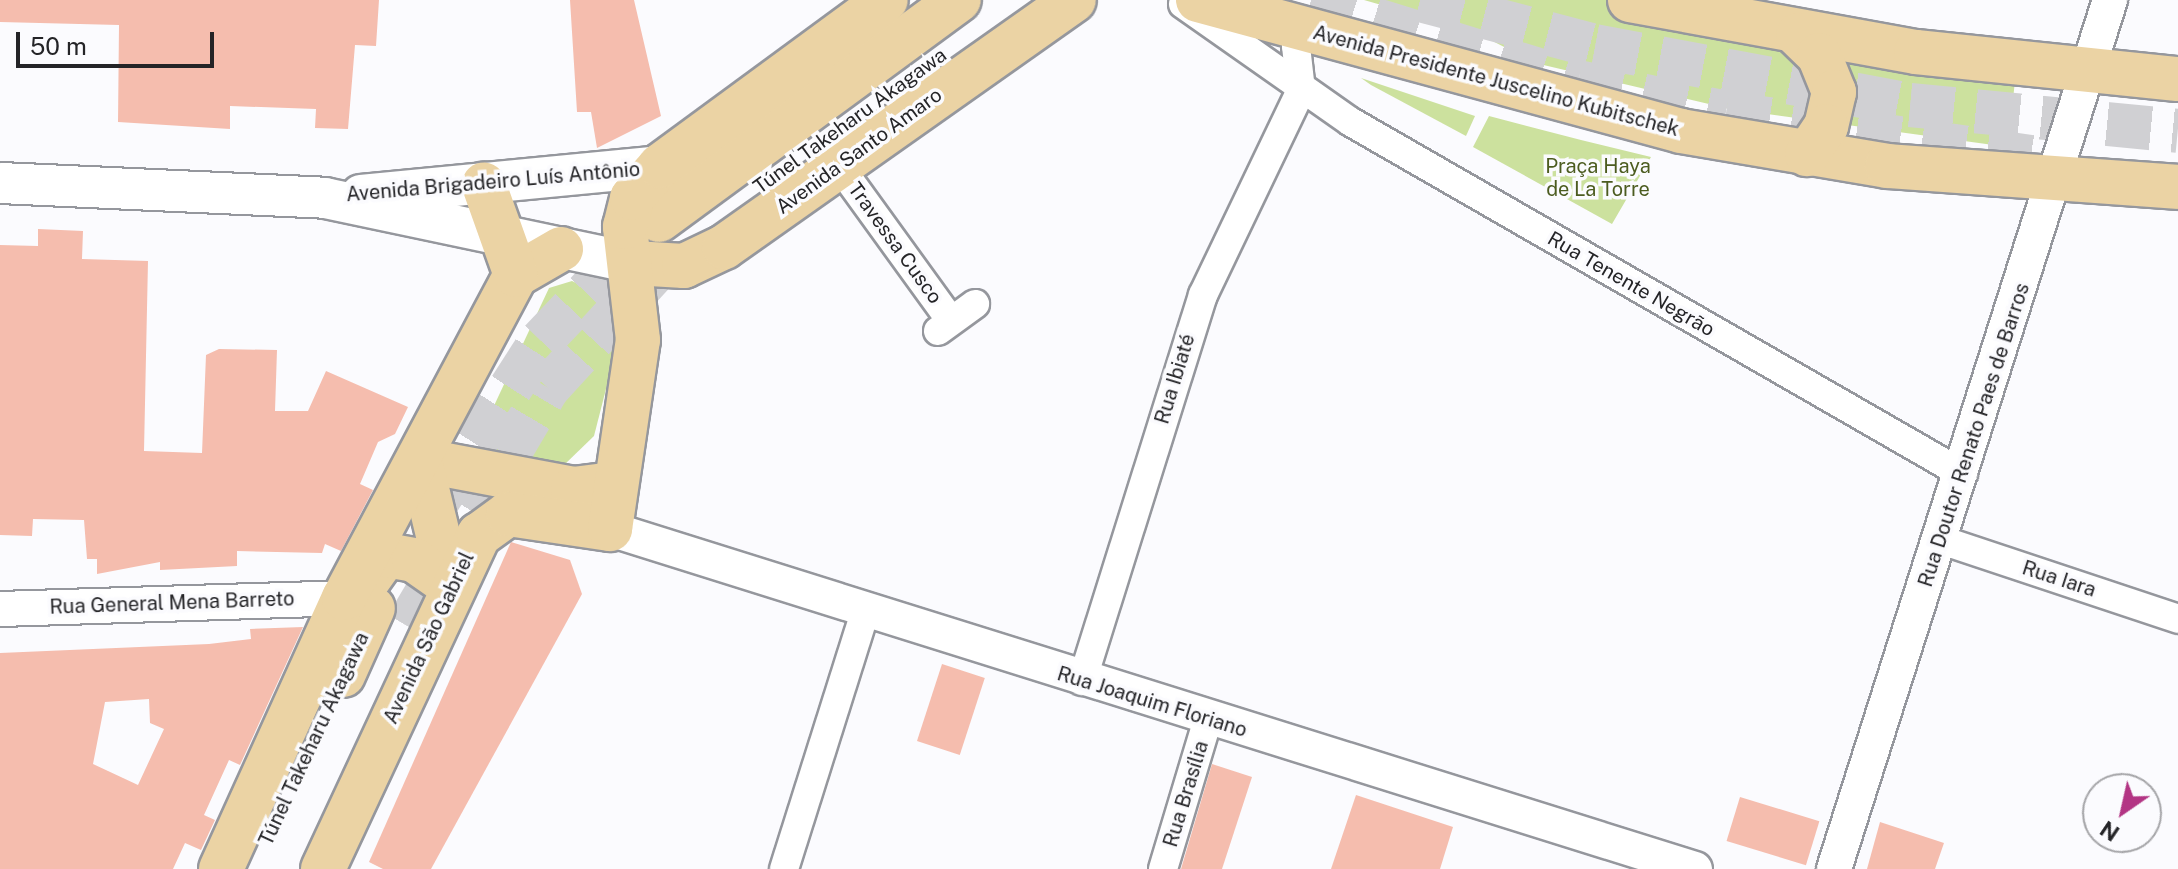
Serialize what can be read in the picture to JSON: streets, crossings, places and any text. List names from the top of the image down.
{
  "streets": {
    "main road": [
      "Avenida Presidente Juscelino Kubitschek",
      "Túnel Takeharu Akagawa",
      "Avenida Santo Amaro",
      "Avenida Brigadeiro Luís Antônio",
      "Avenida São Gabriel"
    ],
    "street": [
      "Travessa Cusco",
      "Rua Tenente Negrão",
      "Rua Ibiaté",
      "Rua Doutor Renato Paes de Barros",
      "Rua Iara",
      "Rua General Mena Barreto",
      "Rua Joaquim Floriano",
      "Rua Brasília"
    ]
  },
  "crossings": [
    ["Avenida Presidente Juscelino Kubitschek", "Rua Doutor Renato Paes de Barros"],
    ["Túnel Takeharu Akagawa", "Rua General Mena Barreto"],
    ["Avenida Santo Amaro", "Travessa Cusco"],
    ["Rua Tenente Negrão", "Rua Ibiaté"],
    ["Rua Tenente Negrão", "Rua Doutor Renato Paes de Barros"],
    ["Rua Ibiaté", "Rua Joaquim Floriano"],
    ["Rua Doutor Renato Paes de Barros", "Rua Iara"],
    ["Avenida São Gabriel", "Rua Joaquim Floriano"],
    ["Rua Joaquim Floriano", "Rua Brasília"]
  ],
  "parks": ["Praça Haya de La Torre"],
  "scale_bar": "50 m",
  "north": "bottom left"
}
